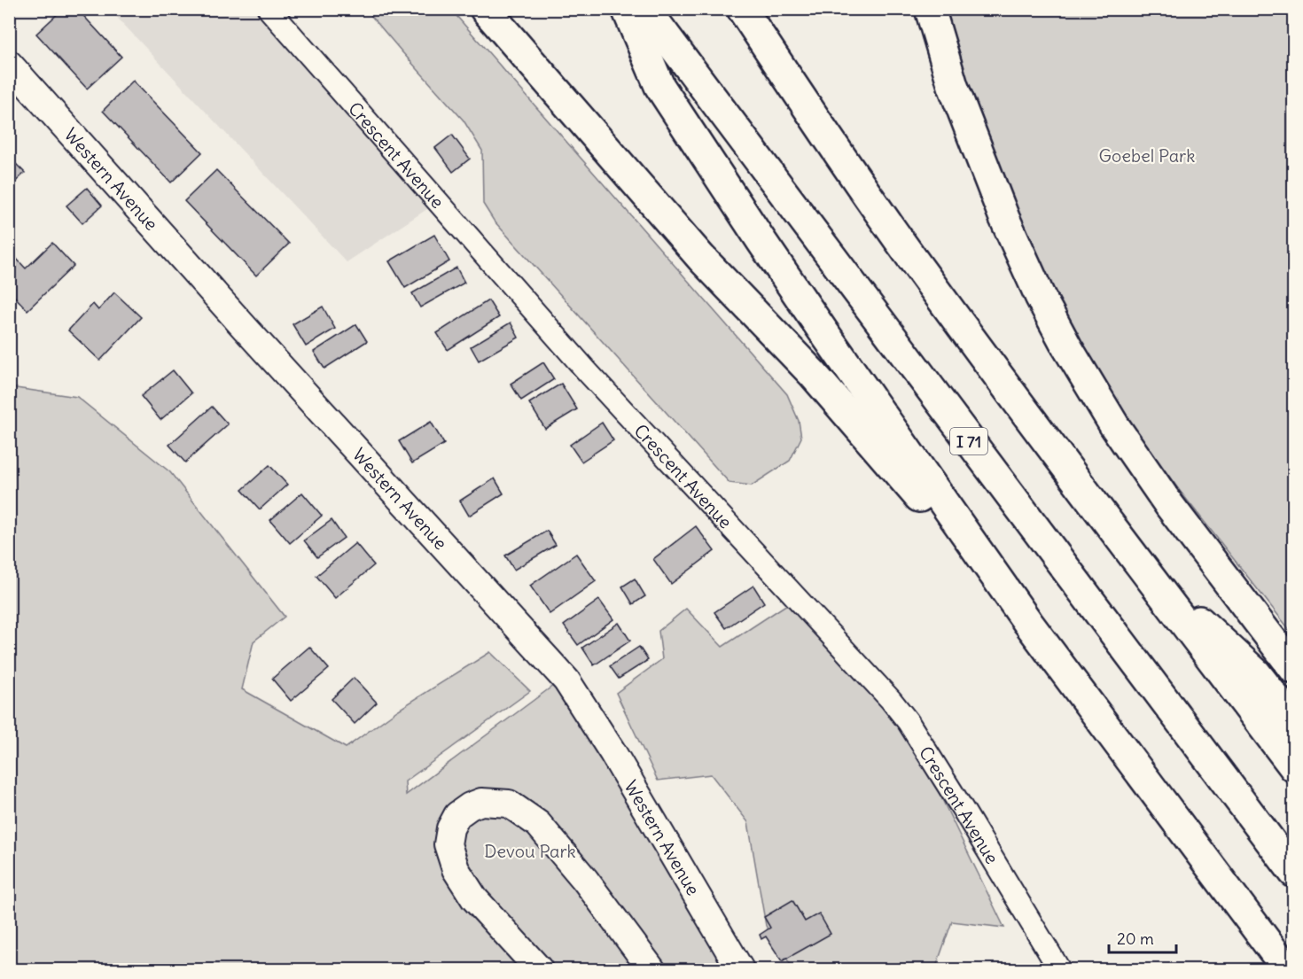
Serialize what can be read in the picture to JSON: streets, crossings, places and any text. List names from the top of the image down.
{
  "streets": {
    "highway": ["I 71"],
    "street": ["Crescent Avenue", "Western Avenue"]
  },
  "parks": ["Goebel Park", "Devou Park"],
  "scale_bar": "20 m"
}
